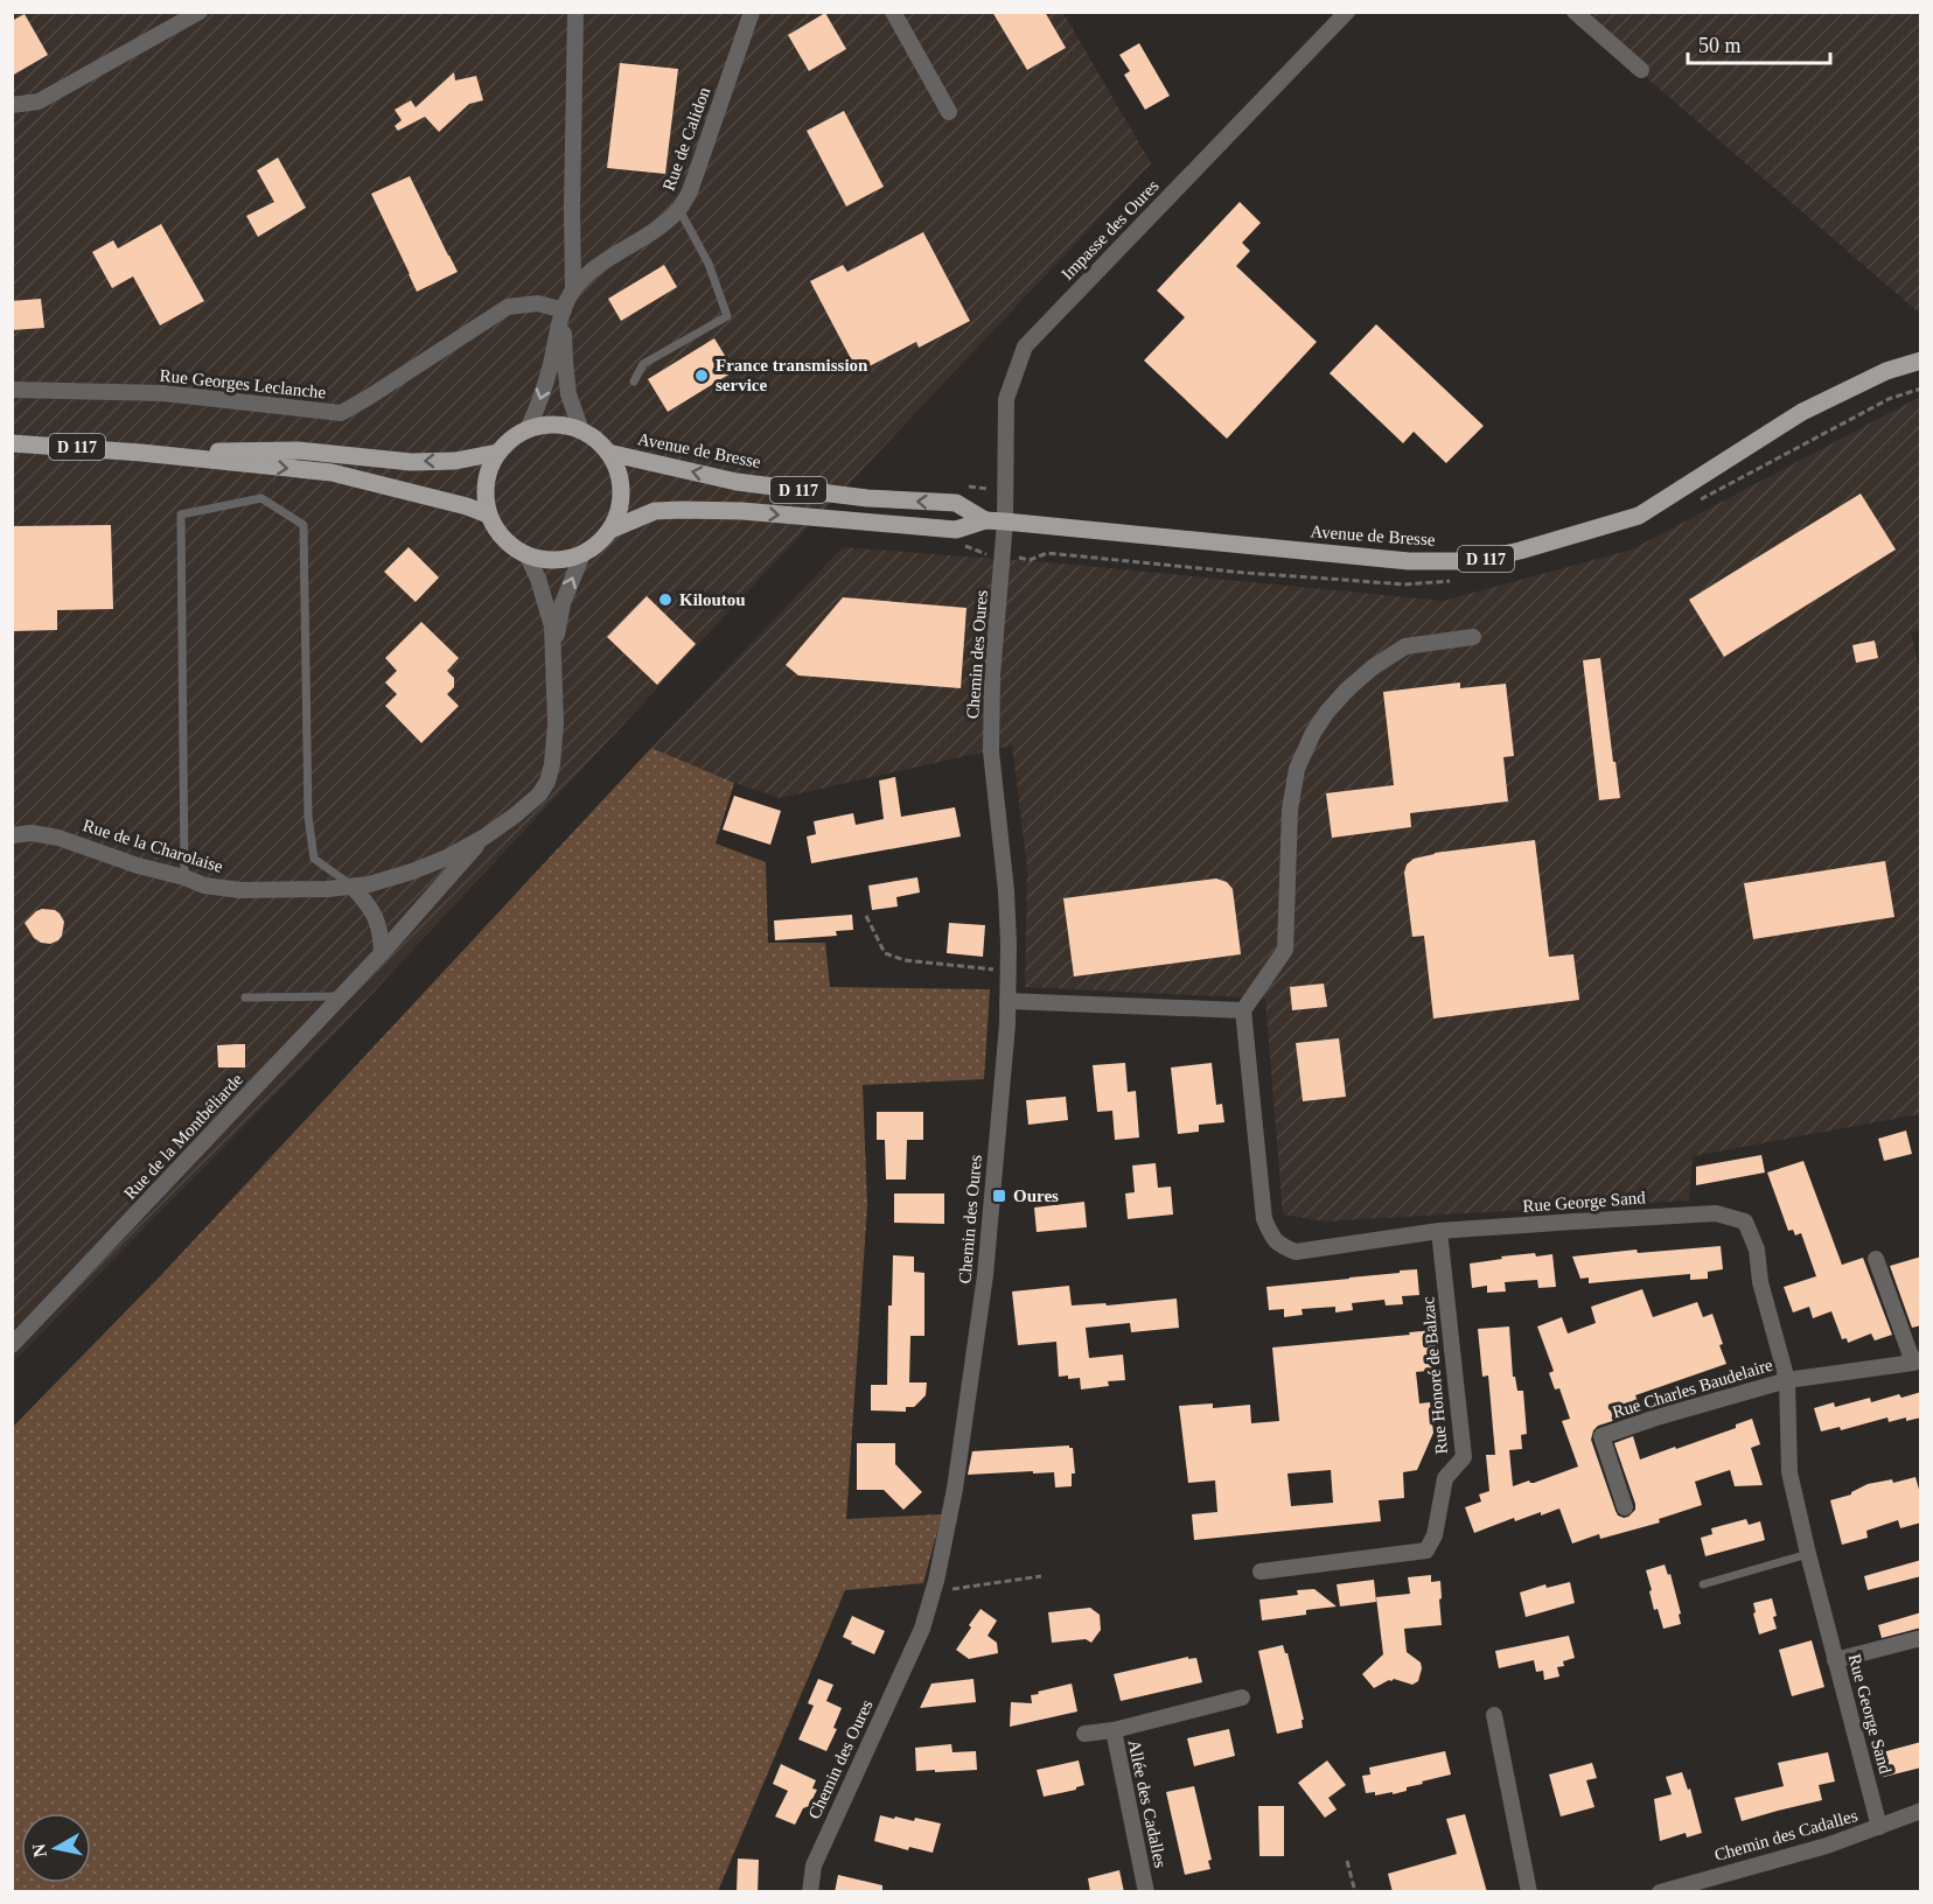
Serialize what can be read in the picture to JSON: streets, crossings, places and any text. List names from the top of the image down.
{
  "streets": {
    "main road": ["D 117", "Avenue de Bresse"],
    "street": [
      "Rue de Calidon",
      "Impasse des Oures",
      "Rue Georges Leclanche",
      "Chemin des Oures",
      "Rue de la Charolaise",
      "Rue de la Montbéliarde",
      "Rue George Sand",
      "Rue Honoré de Balzac",
      "Rue Charles Baudelaire",
      "Allée des Cadalles",
      "Chemin des Cadalles"
    ]
  },
  "crossings": [
    ["Rue de Calidon", "Rue Georges Leclanche"],
    ["Rue de Calidon", "D 117"],
    ["Rue de Calidon", "Avenue de Bresse"],
    ["Impasse des Oures", "Avenue de Bresse"],
    ["Impasse des Oures", "Chemin des Oures"],
    ["D 117", "Avenue de Bresse"],
    ["Avenue de Bresse", "Chemin des Oures"],
    ["Rue de la Charolaise", "Rue de la Montbéliarde"],
    ["Rue George Sand", "Rue Honoré de Balzac"],
    ["Rue George Sand", "Rue Charles Baudelaire"],
    ["Rue George Sand", "Chemin des Cadalles"]
  ],
  "places": {
    "other": ["France transmission service", "Kiloutou"],
    "transit": ["Oures"]
  },
  "scale_bar": "50 m",
  "north": "left"
}
